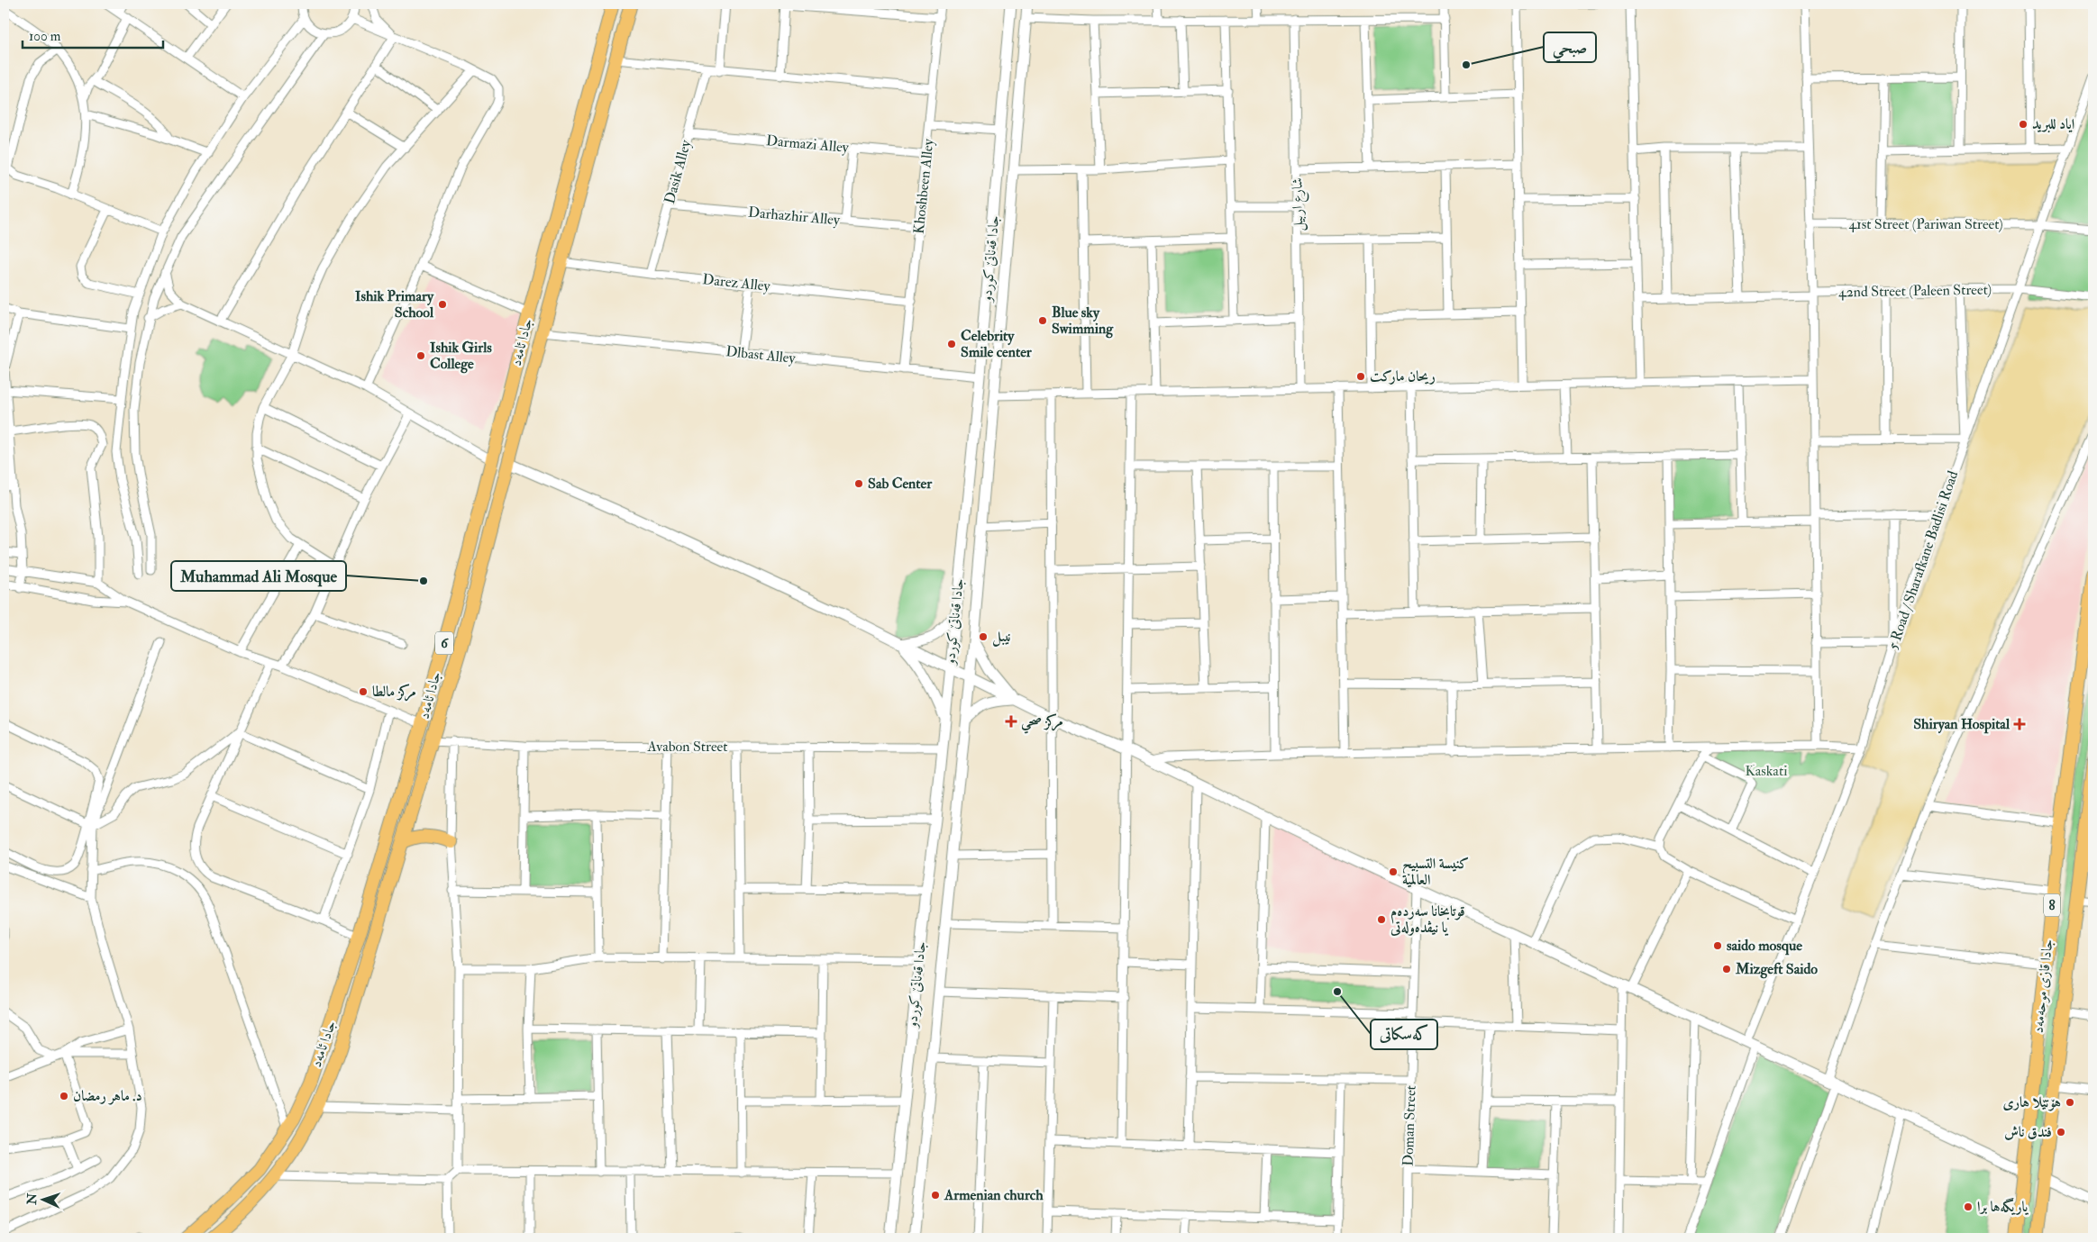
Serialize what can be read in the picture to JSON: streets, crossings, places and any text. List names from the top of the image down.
{
  "streets": {
    "main road": [
      "جادا ئامەد",
      "6",
      "8",
      "جادا قازی موحەمەد"
    ],
    "street": [
      "Darmazi Alley",
      "Dasik Alley",
      "Khoshbeen Alley",
      "شارع اربيل",
      "Darhazhir Alley",
      "41st Street (Pariwan Street)",
      "جادا قەناتێ کوردو",
      "Darez Alley",
      "42nd Street (Paleen Street)",
      "Dlbast Alley",
      "5 Road / Sharafkane Badlisi Road",
      "Avabon Street",
      "Doman Street"
    ]
  },
  "crossings": [
    ["Darmazi Alley", "Dasik Alley"],
    ["Darmazi Alley", "Khoshbeen Alley"],
    ["Dasik Alley", "Darhazhir Alley"],
    ["Dasik Alley", "Darez Alley"],
    ["Khoshbeen Alley", "Darhazhir Alley"],
    ["Khoshbeen Alley", "Darez Alley"],
    ["Khoshbeen Alley", "Dlbast Alley"],
    ["41st Street (Pariwan Street)", "5 Road / Sharafkane Badlisi Road"],
    ["جادا قەناتێ کوردو", "Dlbast Alley"],
    ["جادا قەناتێ کوردو", "Avabon Street"],
    ["Darez Alley", "جادا ئامەد"],
    ["42nd Street (Paleen Street)", "5 Road / Sharafkane Badlisi Road"],
    ["جادا ئامەد", "Dlbast Alley"],
    ["جادا ئامەد", "Avabon Street"]
  ],
  "parks": ["Kaskati"],
  "places": {
    "other": [
      "صبحي",
      "اياد للبريد",
      "Ishik Primary School",
      "Blue sky Swimming",
      "Celebrity Smile center",
      "Ishik Girls College",
      "ريحان ماركت",
      "Sab Center",
      "Muhammad Ali Mosque",
      "نيبل",
      "مركز مالطا",
      "كنيسة التسبيح العالمية",
      "قوتابخانا سەردەم یا نیڤدەولەتی",
      "saido mosque",
      "Mizgeft Saido",
      "کەسکاتی",
      "د. ماهر رمضان",
      "هۆتێلا هاری",
      "فندق ناش",
      "Armenian church",
      "یاریگەها برا"
    ],
    "health": ["مركز صحي", "Shiryan Hospital"]
  },
  "scale_bar": "100 m",
  "north": "left"
}
